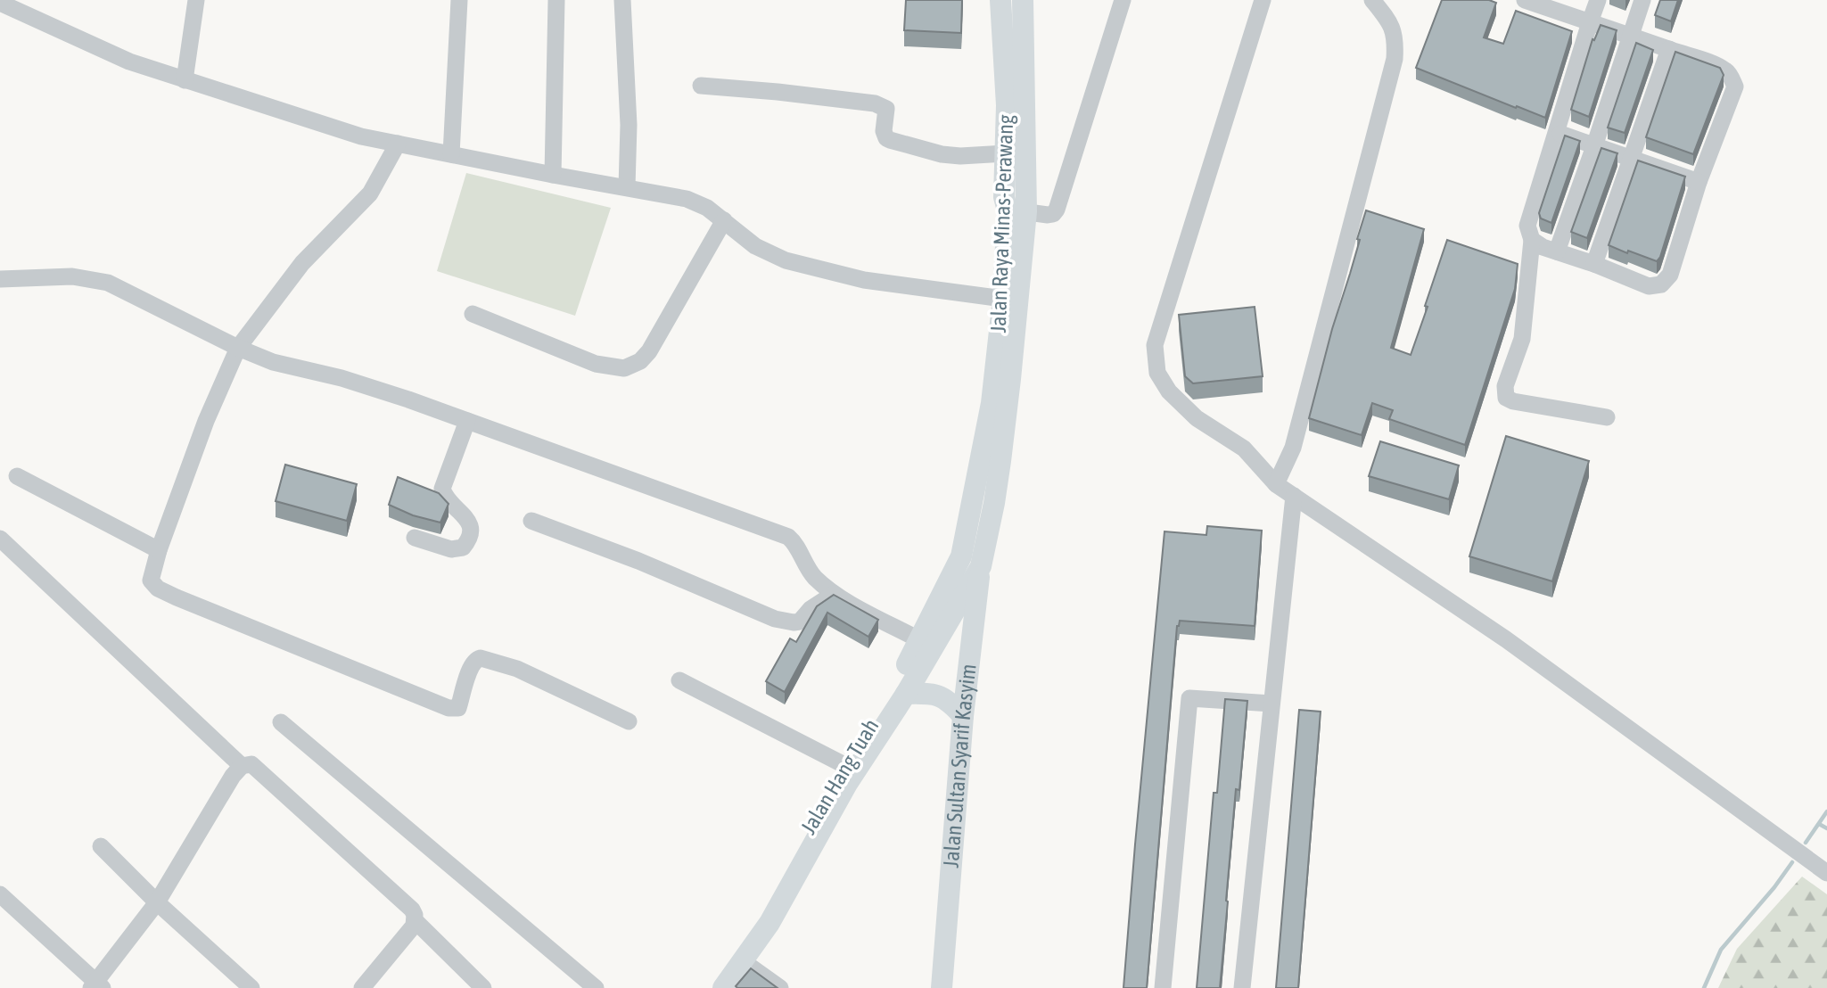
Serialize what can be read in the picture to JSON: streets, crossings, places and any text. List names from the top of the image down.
{
  "streets": {
    "main road": ["Jalan Raya Minas-Perawang", "Jalan Sultan Syarif Kasyim", "Jalan Hang Tuah"]
  },
  "crossings": [
    ["Jalan Raya Minas-Perawang", "Jalan Sultan Syarif Kasyim"],
    ["Jalan Raya Minas-Perawang", "Jalan Hang Tuah"],
    ["Jalan Sultan Syarif Kasyim", "Jalan Hang Tuah"]
  ]
}
